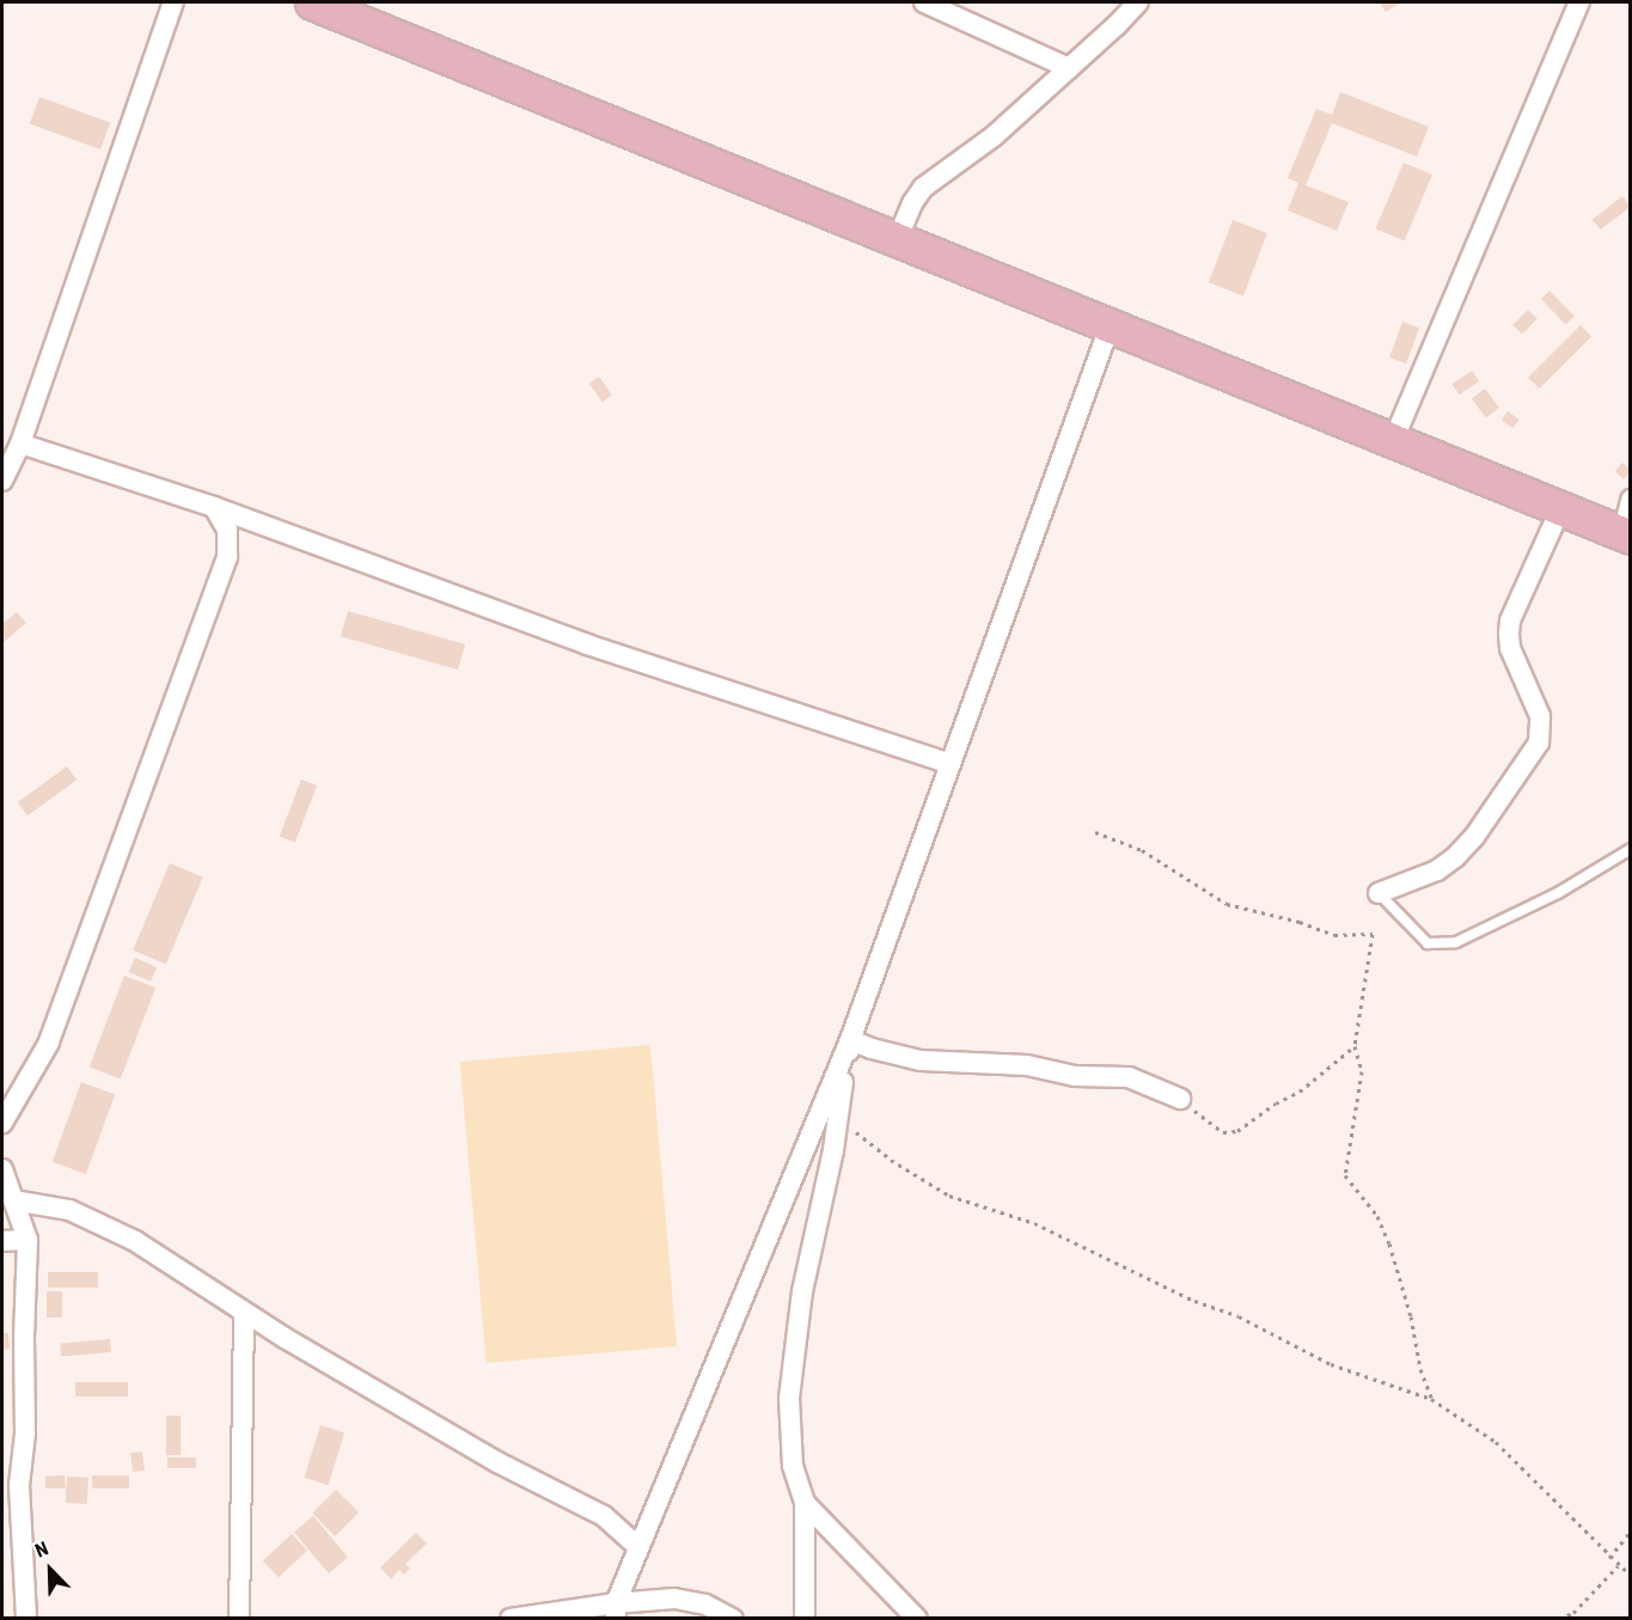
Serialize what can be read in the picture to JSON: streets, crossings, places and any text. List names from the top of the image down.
{
  "north": "top left"
}
